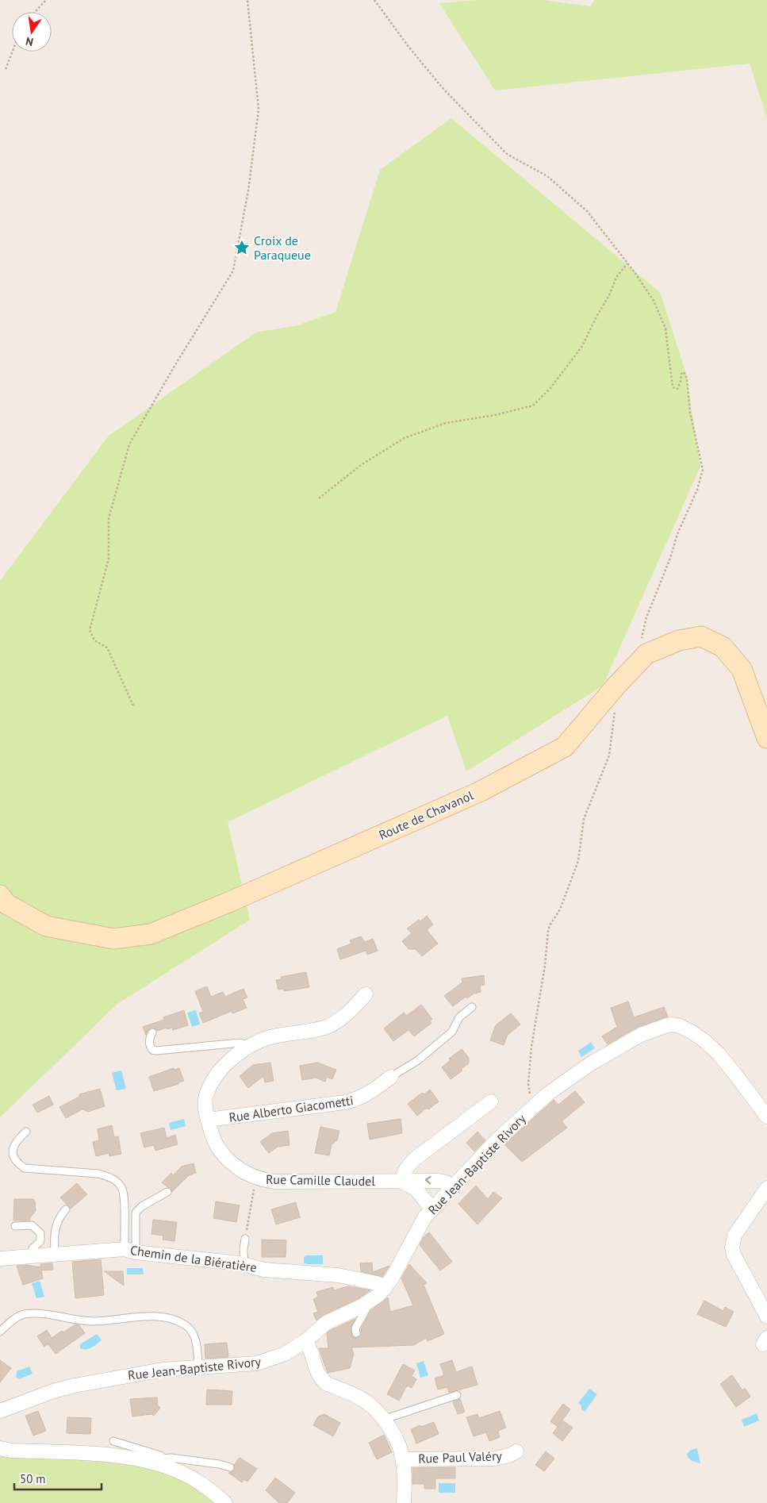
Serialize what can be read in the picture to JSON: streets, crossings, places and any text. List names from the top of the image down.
{
  "streets": {
    "street": [
      "Route de Chavanol",
      "Rue Alberto Giacometti",
      "Rue Jean-Baptiste Rivory",
      "Rue Camille Claudel",
      "Chemin de la Biératière",
      "Rue Paul Valéry"
    ]
  },
  "crossings": [
    ["Rue Alberto Giacometti", "Rue Camille Claudel"],
    ["Rue Jean-Baptiste Rivory", "Rue Camille Claudel"],
    ["Rue Jean-Baptiste Rivory", "Chemin de la Biératière"],
    ["Rue Jean-Baptiste Rivory", "Rue Paul Valéry"]
  ],
  "places": {
    "place": ["Croix de Paraqueue"]
  },
  "scale_bar": "50 m",
  "north": "bottom"
}
